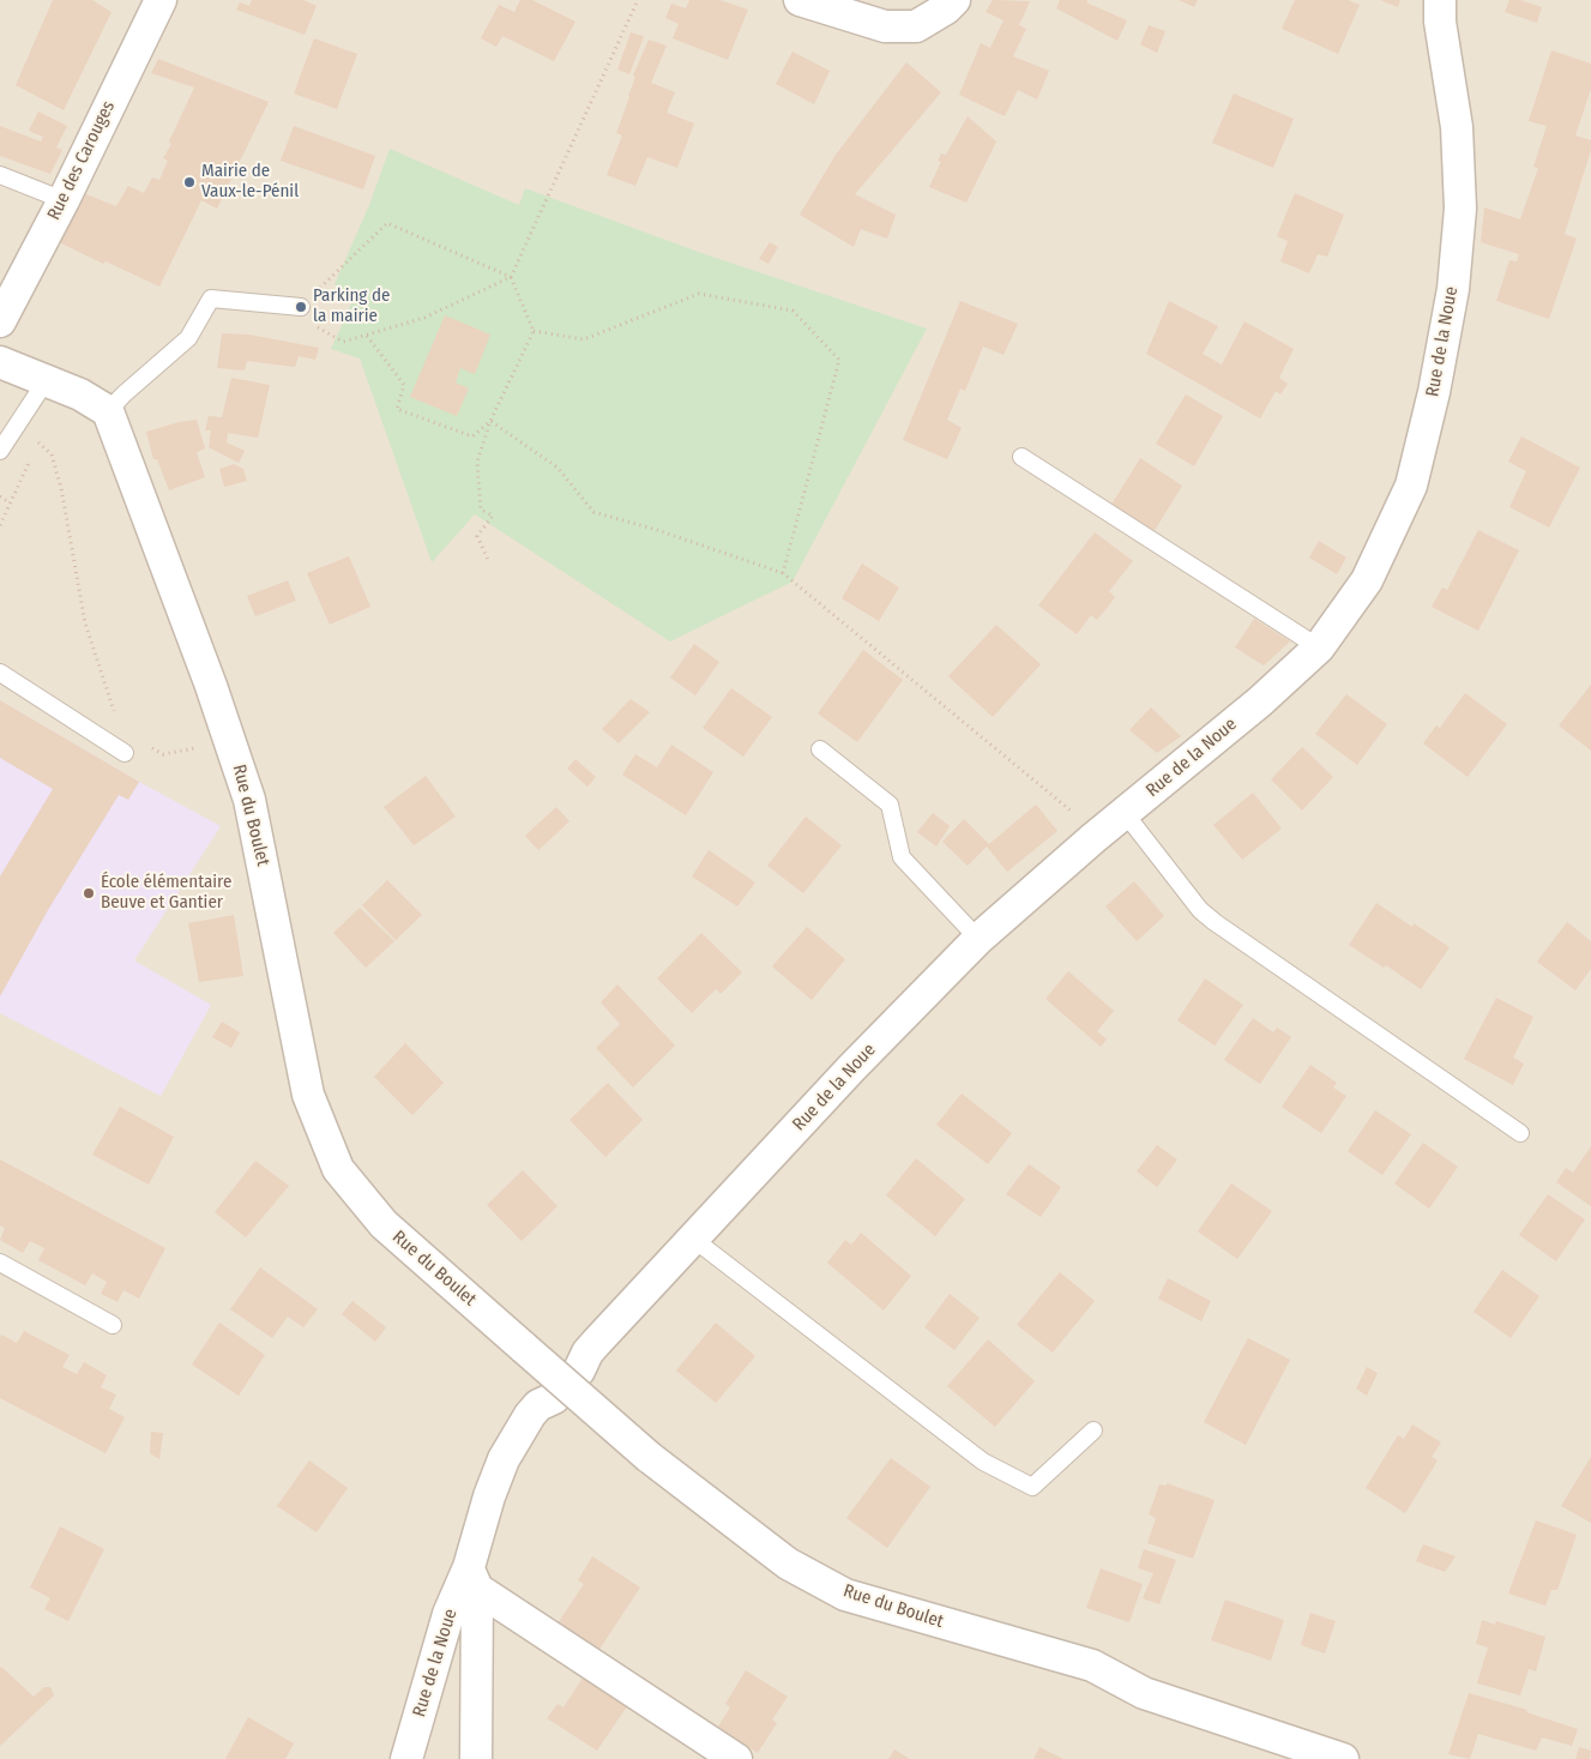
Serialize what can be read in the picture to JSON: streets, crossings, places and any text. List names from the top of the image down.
{
  "streets": {
    "street": ["Rue des Carouges", "Rue de la Noue", "Rue du Boulet"]
  },
  "places": ["Mairie de Vaux-le-Pénil", "Parking de la mairie", "École élémentaire Beuve et Gantier"]
}
